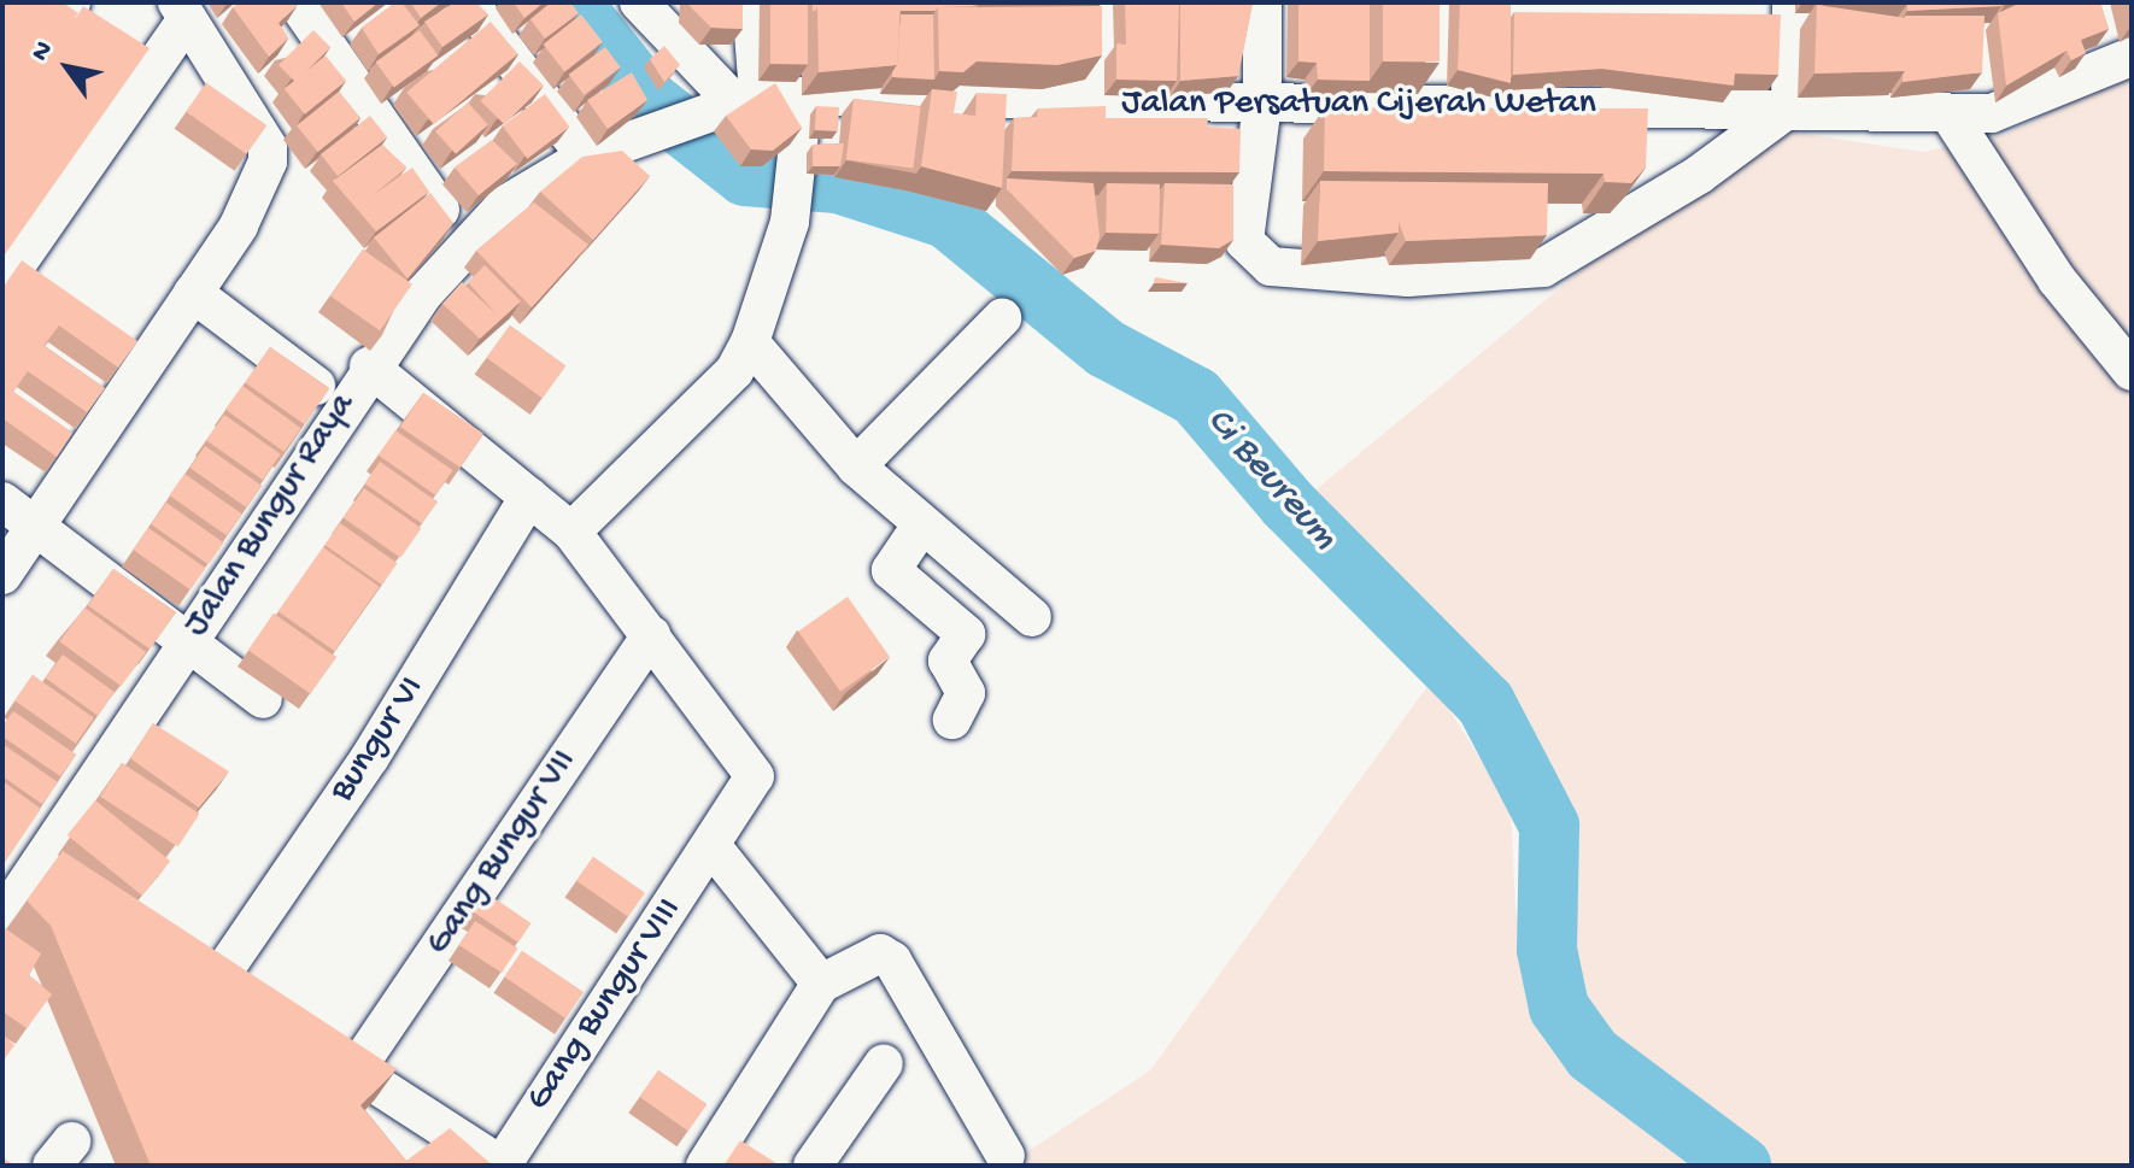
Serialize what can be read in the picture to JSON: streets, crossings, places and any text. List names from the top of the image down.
{
  "streets": {
    "street": [
      "Jalan Persatuan Cijerah Wetan",
      "Jalan Bungur Raya",
      "Bungur VI",
      "Gang Bungur VII",
      "Gang Bungur VIII"
    ]
  },
  "crossings": [
    ["Jalan Persatuan Cijerah Wetan", "Jalan Bungur Raya"],
    ["Gang Bungur VII", "Gang Bungur VIII"]
  ],
  "water": ["Ci Beureum"],
  "north": "top left"
}
